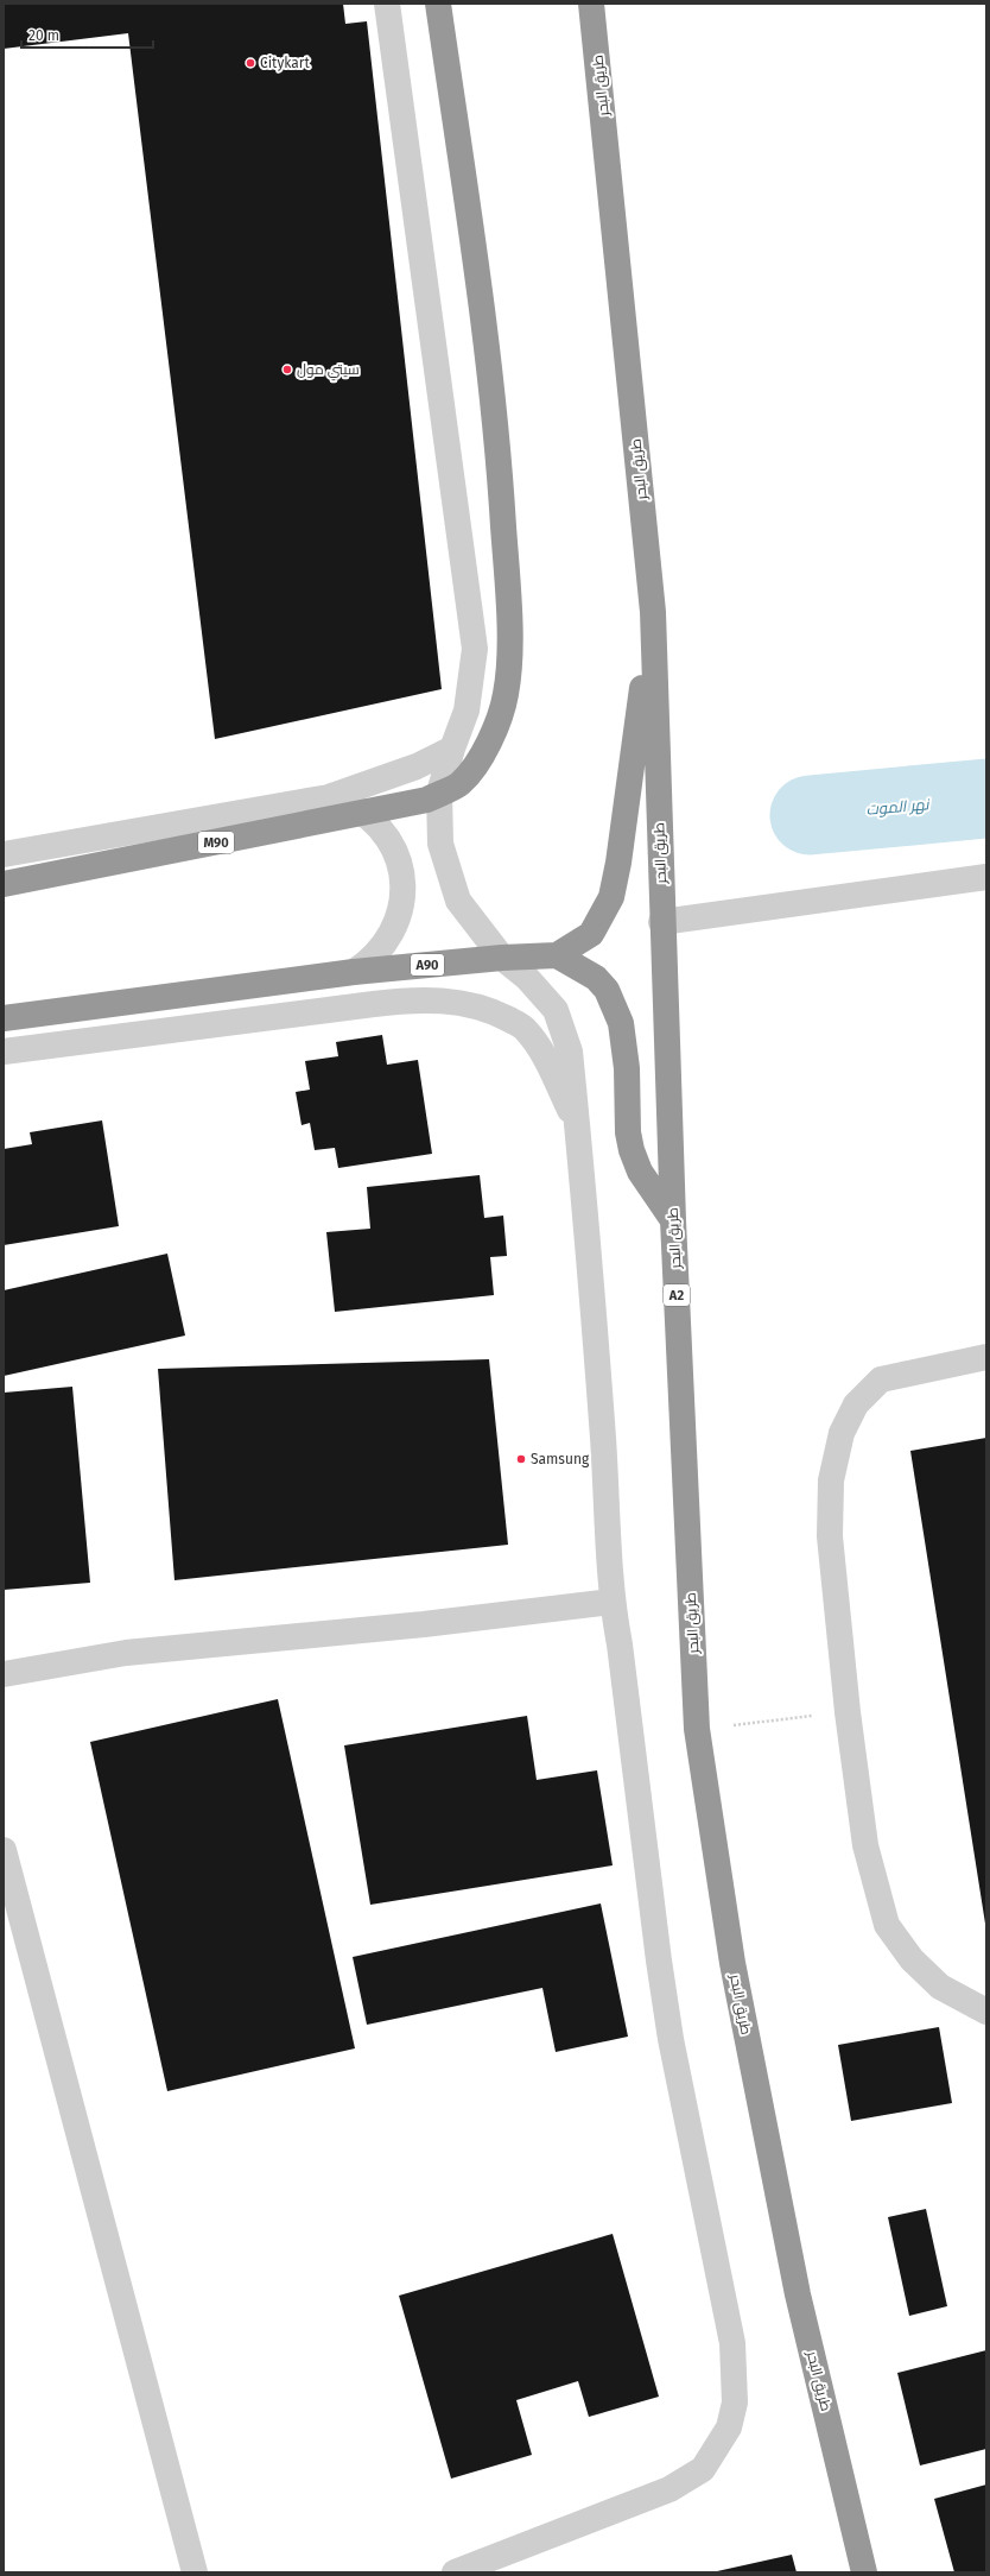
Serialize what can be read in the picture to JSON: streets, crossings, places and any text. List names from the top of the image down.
{
  "streets": {
    "highway": [
      "طريق البحر",
      "M90",
      "A90",
      "A2"
    ]
  },
  "water": ["نهر الموت"],
  "places": ["Citykart", "سيتي مول", "Samsung"],
  "scale_bar": "20 m"
}
